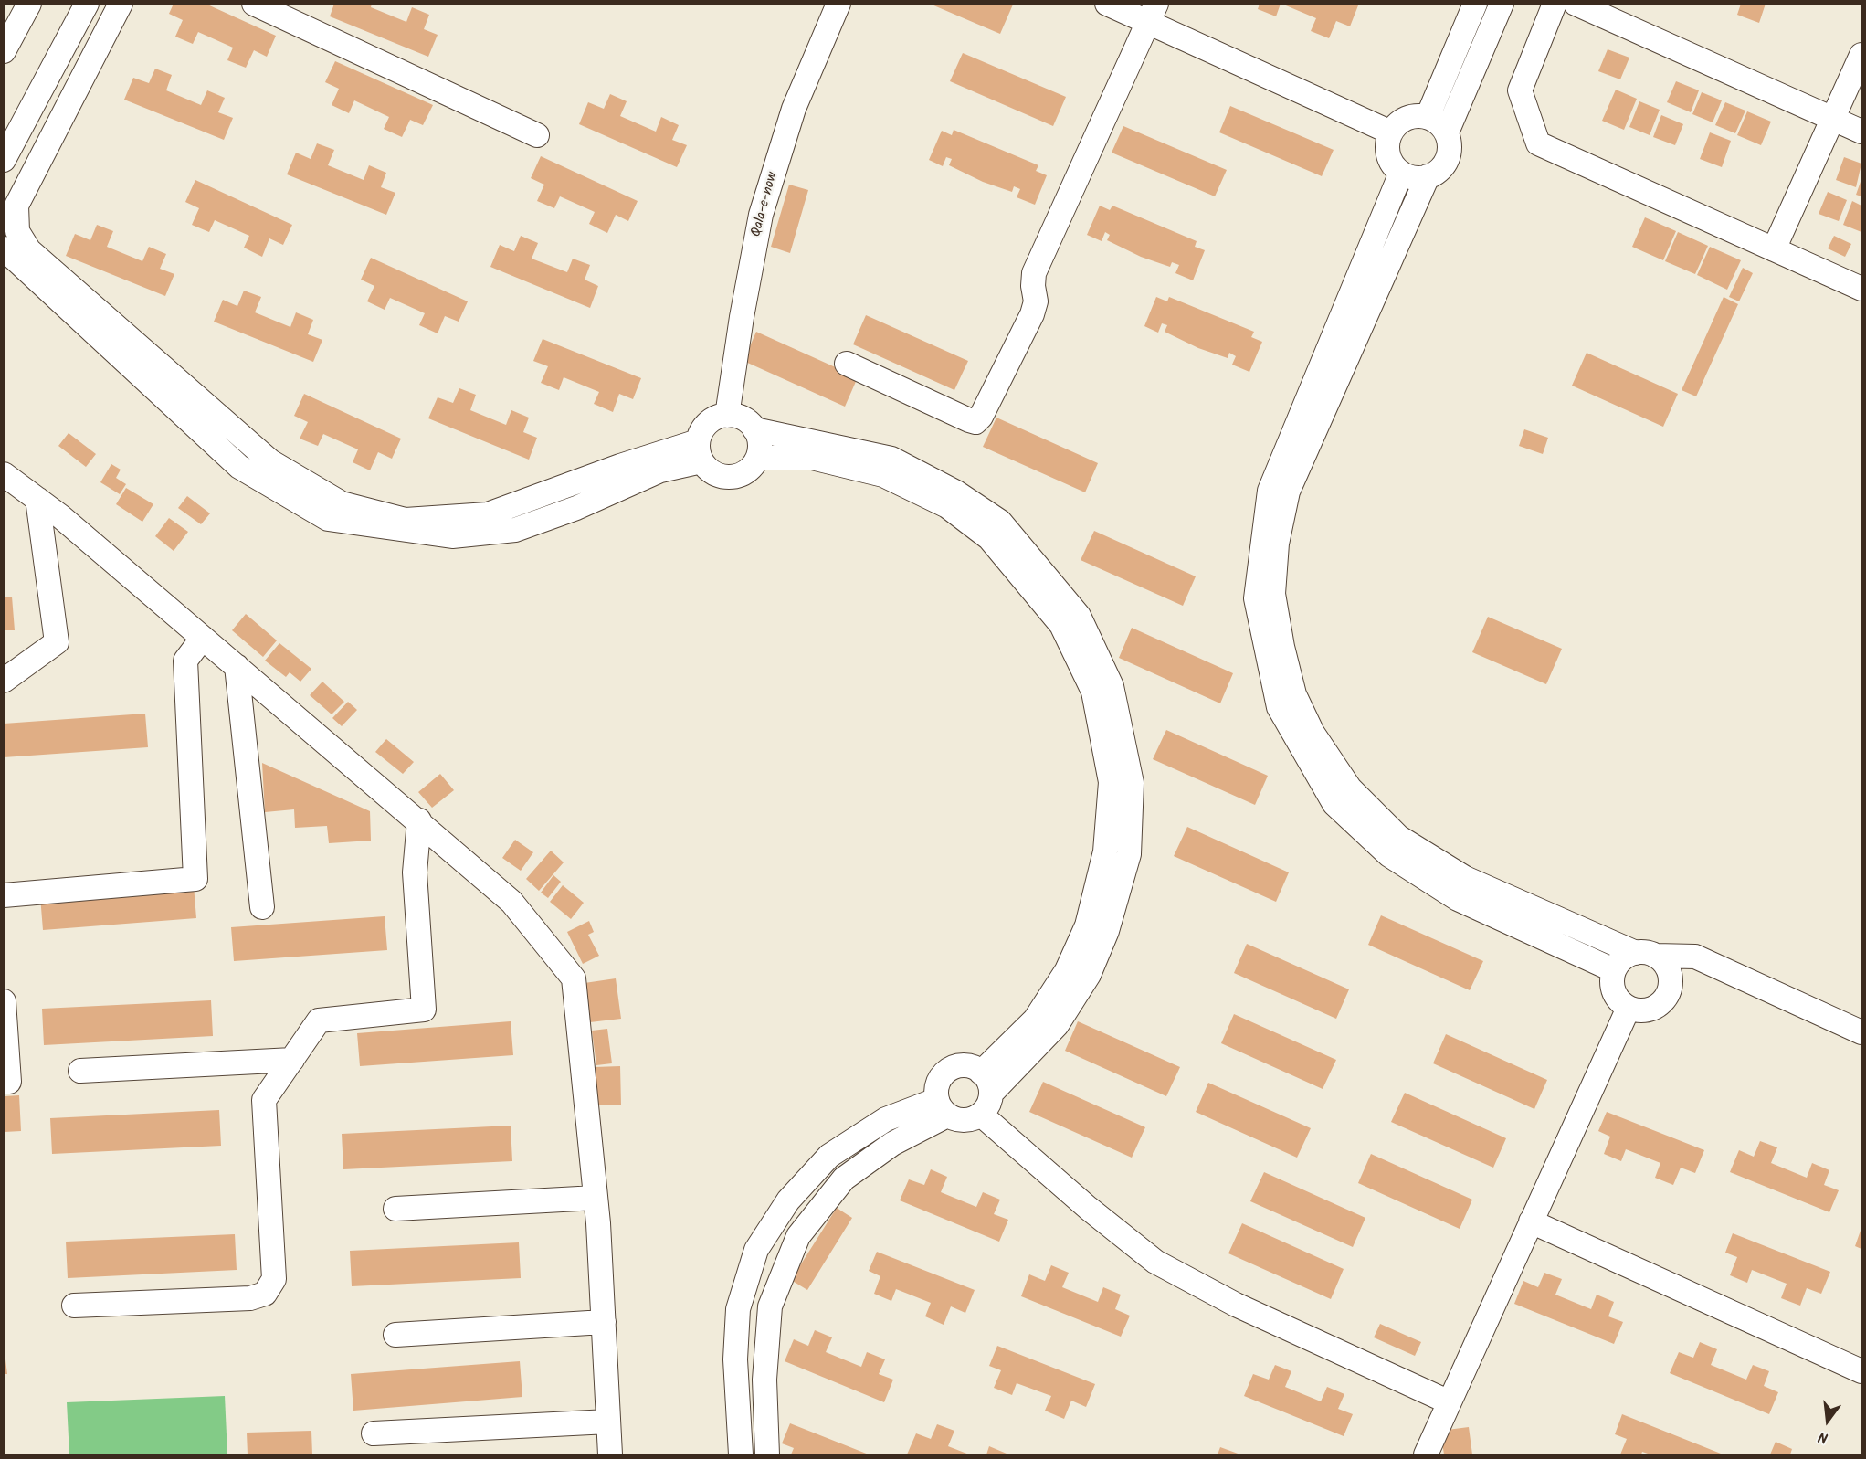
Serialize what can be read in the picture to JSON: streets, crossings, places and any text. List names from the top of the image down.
{
  "streets": {
    "street": ["Qala-e-now"]
  },
  "north": "bottom"
}
